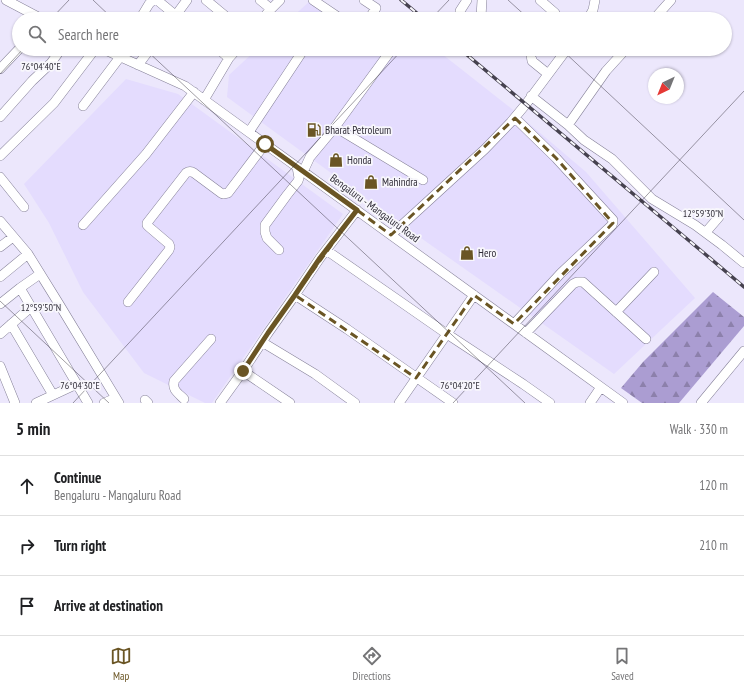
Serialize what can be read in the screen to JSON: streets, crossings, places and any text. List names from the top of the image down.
{
  "streets": {
    "street": ["Bengaluru - Mangaluru Road"]
  },
  "places": {
    "fuel station": ["Bharat Petroleum"],
    "shop": ["Honda", "Mahindra", "Hero"]
  },
  "north": "bottom left",
  "page": {
    "search": "Search here",
    "heading": ["5 min", "Walk · 330 m"],
    "list": [
      ["Continue", "Bengaluru - Mangaluru Road", "120 m"],
      ["Turn right", "210 m"],
      "Arrive at destination"
    ],
    "nav": ["Map", "Directions", "Saved"]
  },
  "coordinates": [
    "76°04'40\"E",
    "12°59'30\"N",
    "12°59'50\"N",
    "76°04'30\"E",
    "76°04'20\"E"
  ]
}
